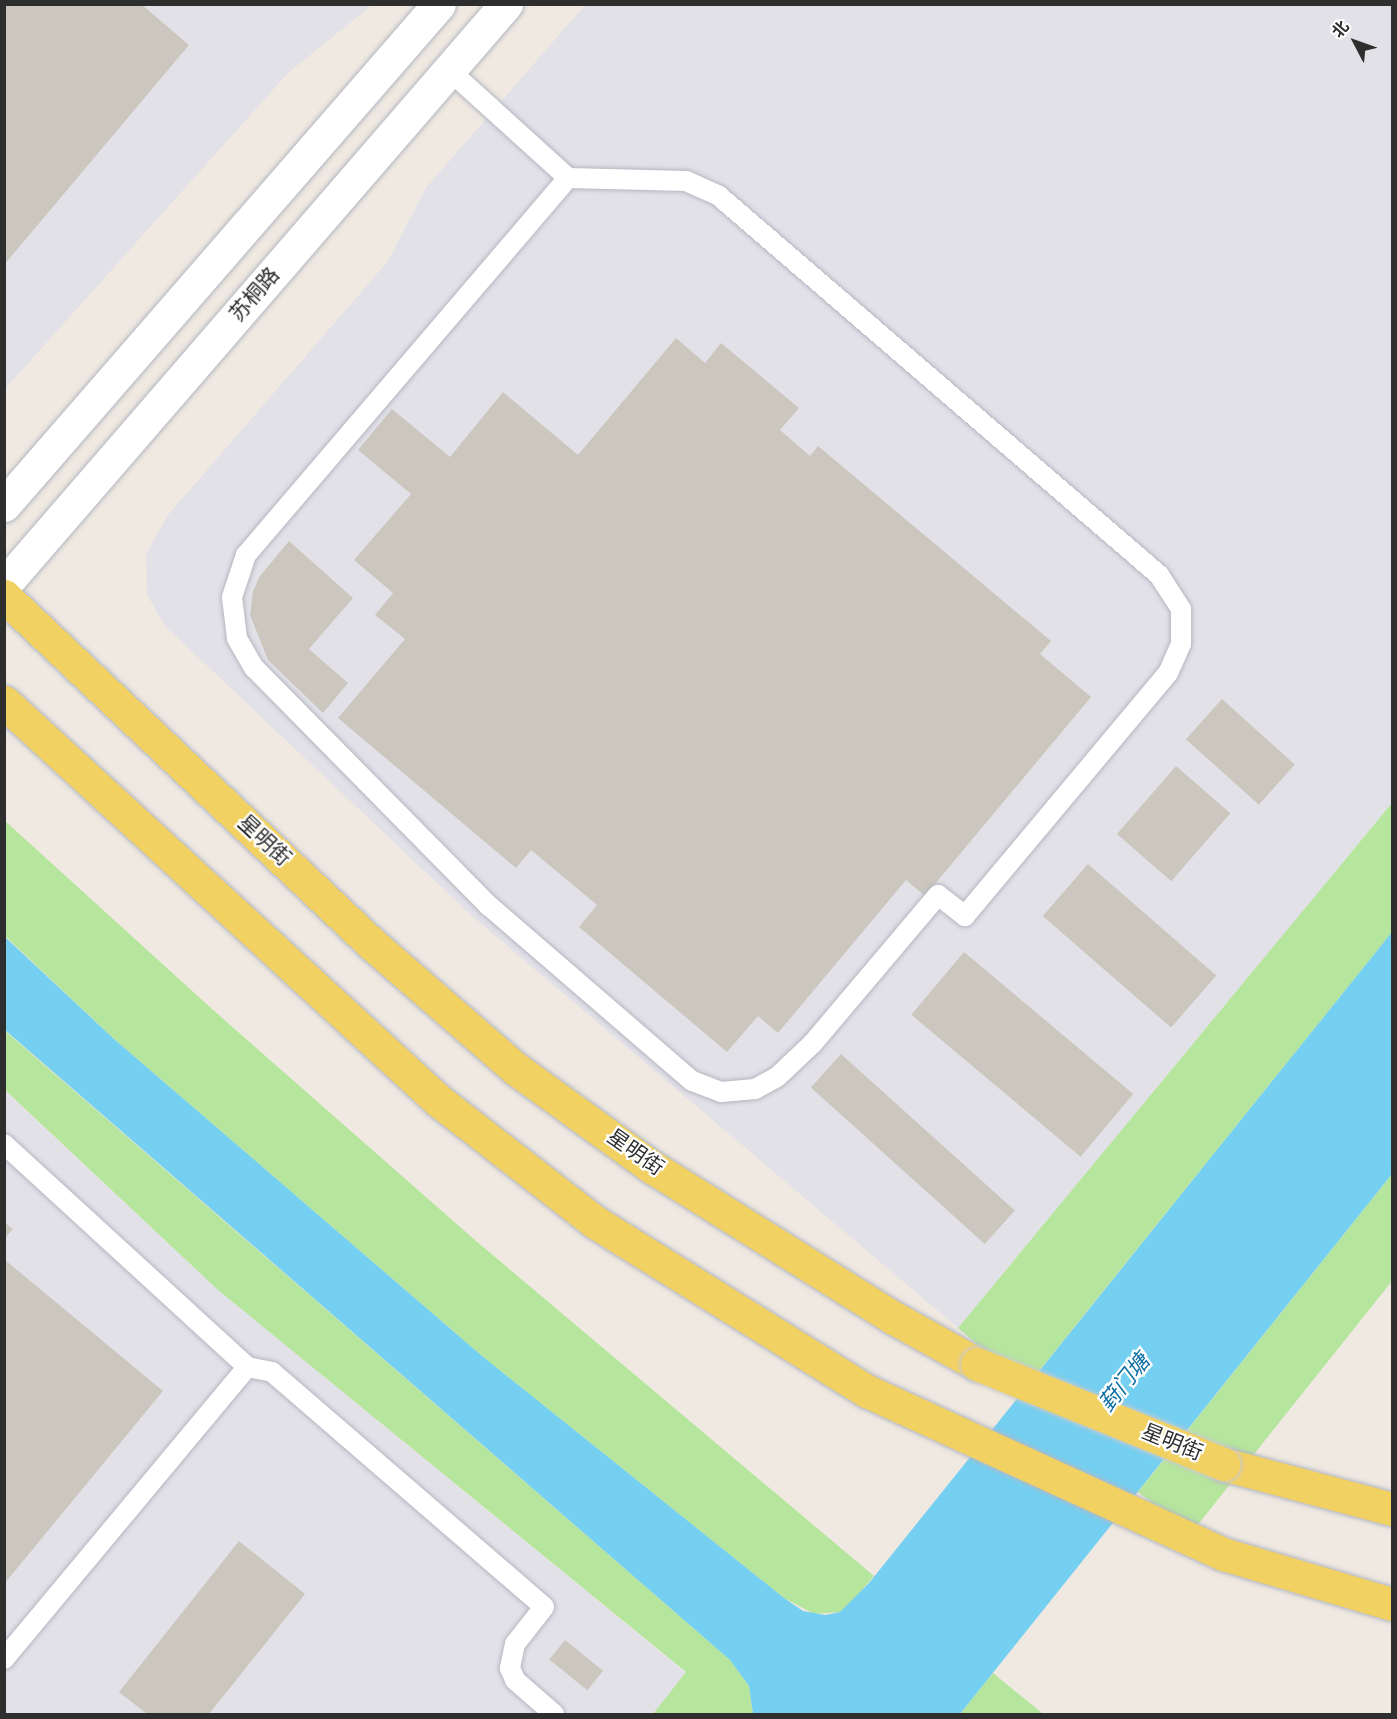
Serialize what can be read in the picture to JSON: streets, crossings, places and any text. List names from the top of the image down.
{
  "streets": {
    "main road": ["苏桐路", "星明街"]
  },
  "water": ["葑门塘"],
  "north": "top left"
}
